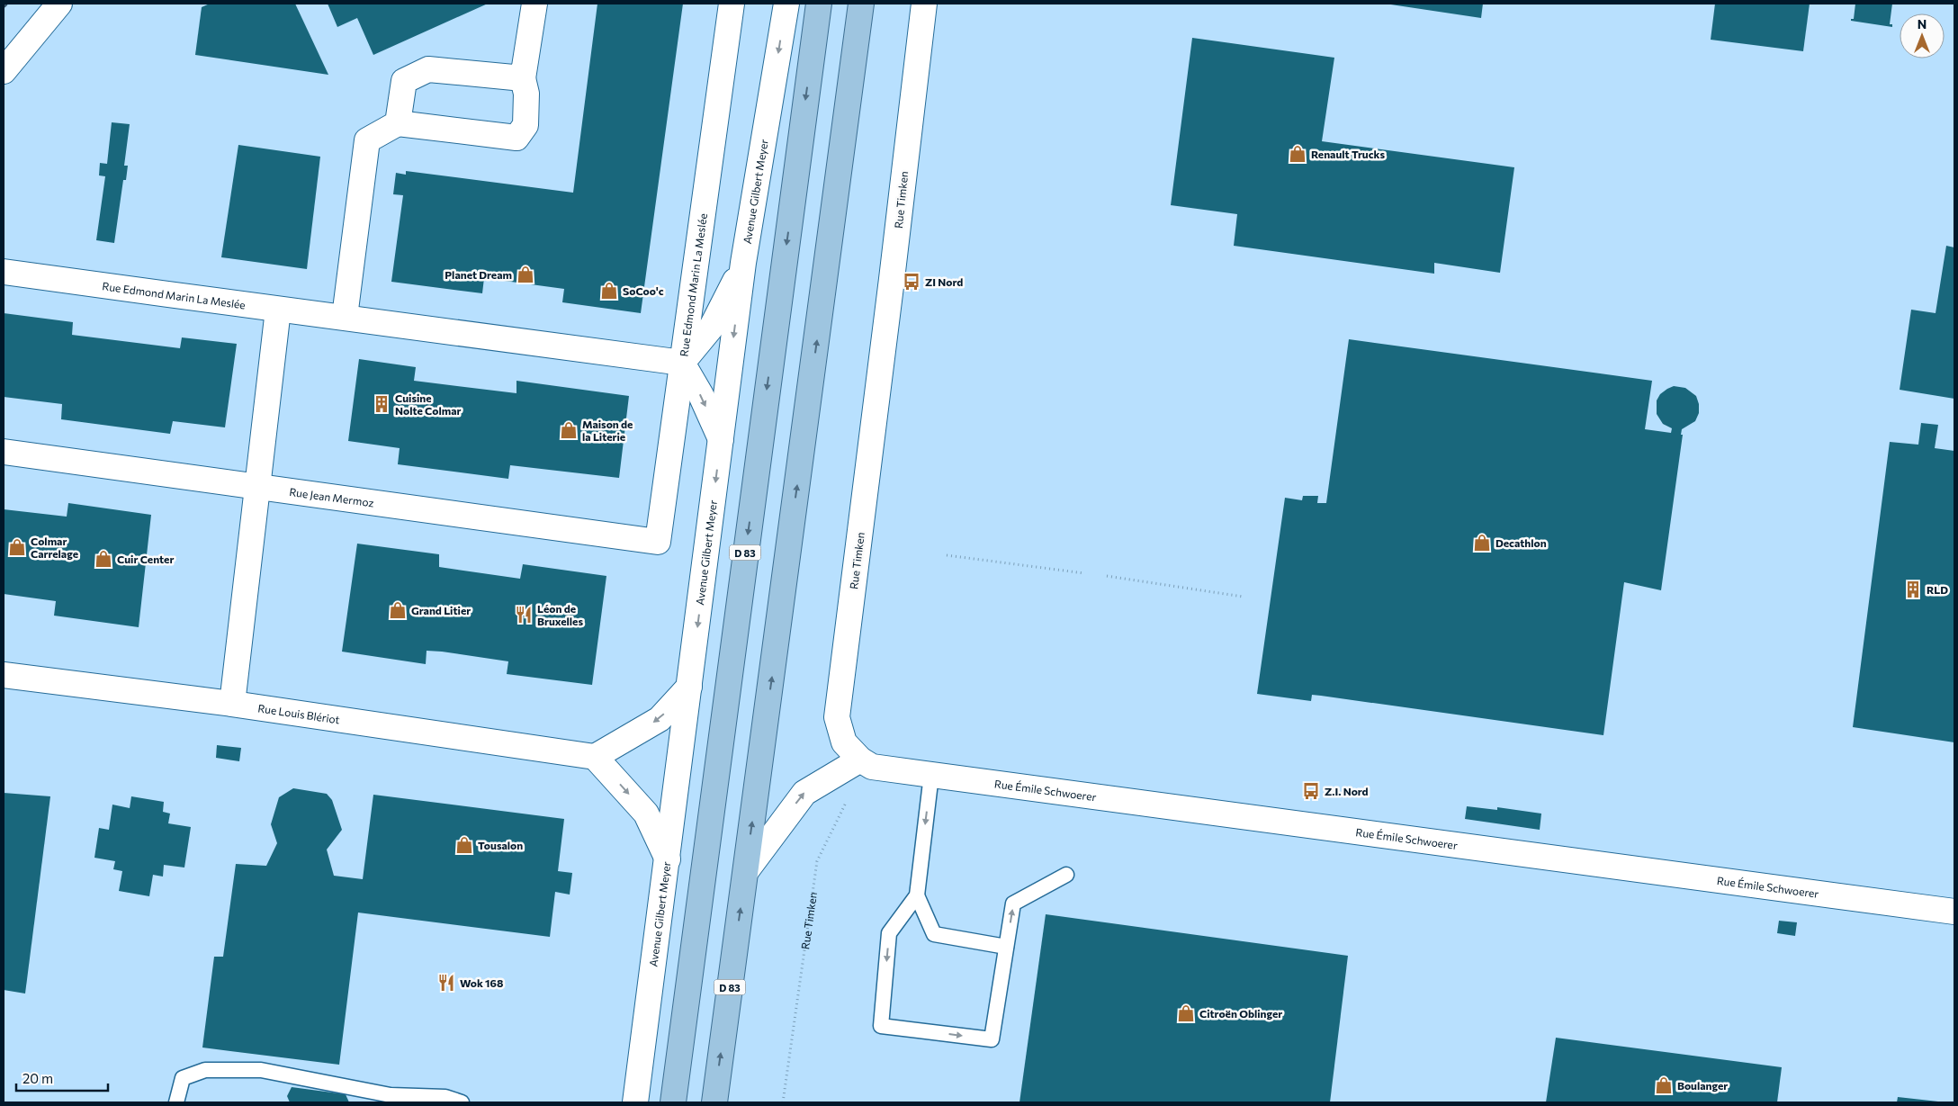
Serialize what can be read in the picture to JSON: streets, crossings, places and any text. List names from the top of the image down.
{
  "streets": {
    "main road": ["D 83"],
    "street": [
      "Avenue Gilbert Meyer",
      "Rue Timken",
      "Rue Edmond Marin La Meslée",
      "Rue Jean Mermoz",
      "Rue Louis Blériot",
      "Rue Émile Schwoerer"
    ]
  },
  "crossings": [
    ["Rue Timken", "Rue Émile Schwoerer"],
    ["Rue Edmond Marin La Meslée", "Rue Jean Mermoz"]
  ],
  "one_way": ["Avenue Gilbert Meyer"],
  "places": {
    "shop": [
      "Renault Trucks",
      "Planet Dream",
      "SoCoo'c",
      "Maison de la Literie",
      "Decathlon",
      "Colmar Carrelage",
      "Cuir Center",
      "Grand Litier",
      "Tousalon",
      "Citroën Oblinger",
      "Boulanger"
    ],
    "bus stop": ["ZI Nord", "Z.I. Nord"],
    "building": ["Cuisine Nolte Colmar", "RLD"],
    "restaurant": ["Léon de Bruxelles", "Wok 168"]
  },
  "scale_bar": "20 m",
  "north": "top"
}
